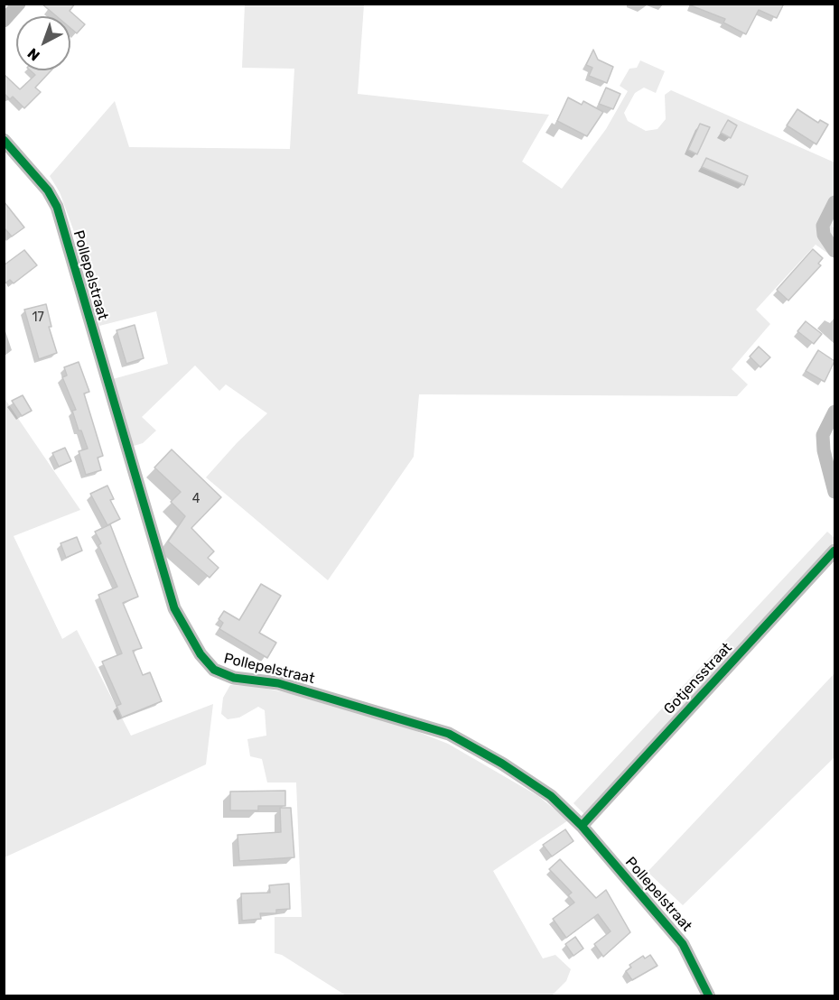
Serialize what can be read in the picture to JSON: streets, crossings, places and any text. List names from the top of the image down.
{
  "streets": {
    "street": ["Pollepelstraat", "Gotjensstraat"]
  },
  "crossings": [
    ["Pollepelstraat", "Gotjensstraat"]
  ],
  "house_numbers": ["17", "4"],
  "north": "bottom left"
}
